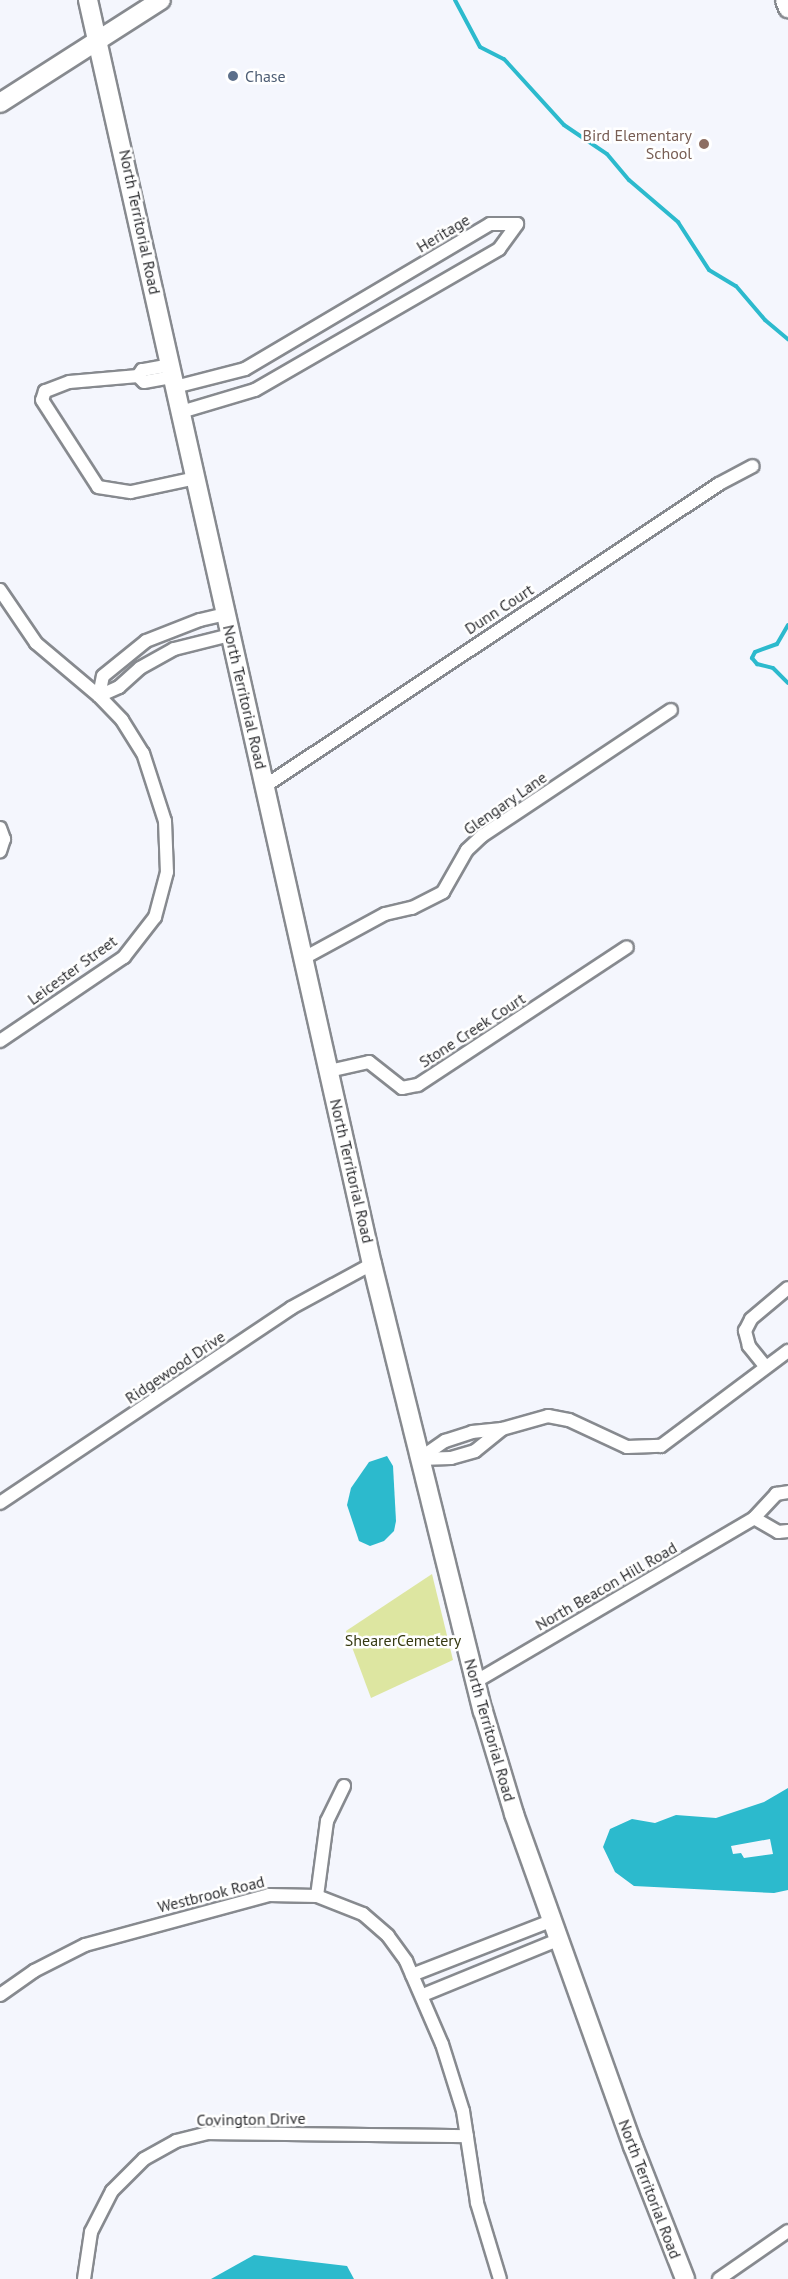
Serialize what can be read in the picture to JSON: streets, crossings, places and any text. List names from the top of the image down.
{
  "streets": {
    "main road": ["North Territorial Road"],
    "street": [
      "Heritage",
      "Dunn Court",
      "Glengary Lane",
      "Leicester Street",
      "Stone Creek Court",
      "Ridgewood Drive",
      "North Beacon Hill Road",
      "Westbrook Road",
      "Covington Drive"
    ]
  },
  "crossings": [
    ["North Territorial Road", "Heritage"],
    ["North Territorial Road", "Dunn Court"],
    ["North Territorial Road", "Glengary Lane"],
    ["North Territorial Road", "Stone Creek Court"],
    ["North Territorial Road", "Ridgewood Drive"],
    ["North Territorial Road", "North Beacon Hill Road"],
    ["Westbrook Road", "Covington Drive"]
  ],
  "parks": ["ShearerCemetery"],
  "places": ["Chase", "Bird Elementary School"]
}
